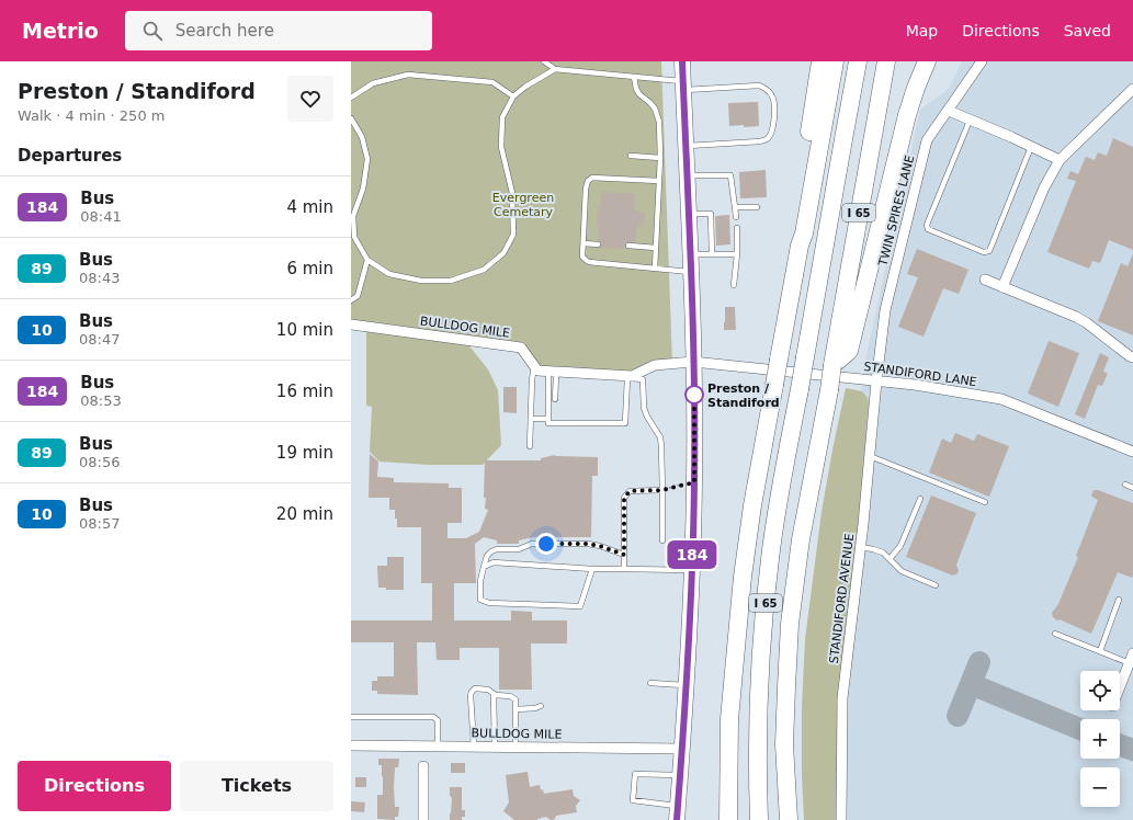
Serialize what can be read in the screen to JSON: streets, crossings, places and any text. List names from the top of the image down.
{
  "streets": {
    "highway": ["I 65"],
    "street": [
      "TWIN SPIRES LANE",
      "BULLDOG MILE",
      "STANDIFORD LANE",
      "STANDIFORD AVENUE"
    ]
  },
  "crossings": [
    ["TWIN SPIRES LANE", "STANDIFORD LANE"],
    ["TWIN SPIRES LANE", "STANDIFORD AVENUE"],
    ["STANDIFORD LANE", "STANDIFORD AVENUE"]
  ],
  "parks": ["Evergreen Cemetary"],
  "places": ["Preston / Standiford"],
  "lines": ["bus line 184"],
  "page": {
    "header": "Metrio",
    "search": "Search here",
    "nav": ["Map", "Directions", "Saved"],
    "heading": [
      ["Preston / Standiford", "Walk · 4 min · 250 m"],
      "Departures"
    ],
    "on_map": "184",
    "list": [
      {
        "mark": "184",
        "name": "Bus",
        "note": "08:41",
        "value": "4 min"
      },
      {
        "mark": "89",
        "name": "Bus",
        "note": "08:43",
        "value": "6 min"
      },
      {
        "mark": "10",
        "name": "Bus",
        "note": "08:47",
        "value": "10 min"
      },
      {
        "mark": "184",
        "name": "Bus",
        "note": "08:53",
        "value": "16 min"
      },
      {
        "mark": "89",
        "name": "Bus",
        "note": "08:56",
        "value": "19 min"
      },
      {
        "mark": "10",
        "name": "Bus",
        "note": "08:57",
        "value": "20 min"
      }
    ],
    "map_buttons": ["+", "−"],
    "buttons": ["Directions", "Tickets"]
  }
}
